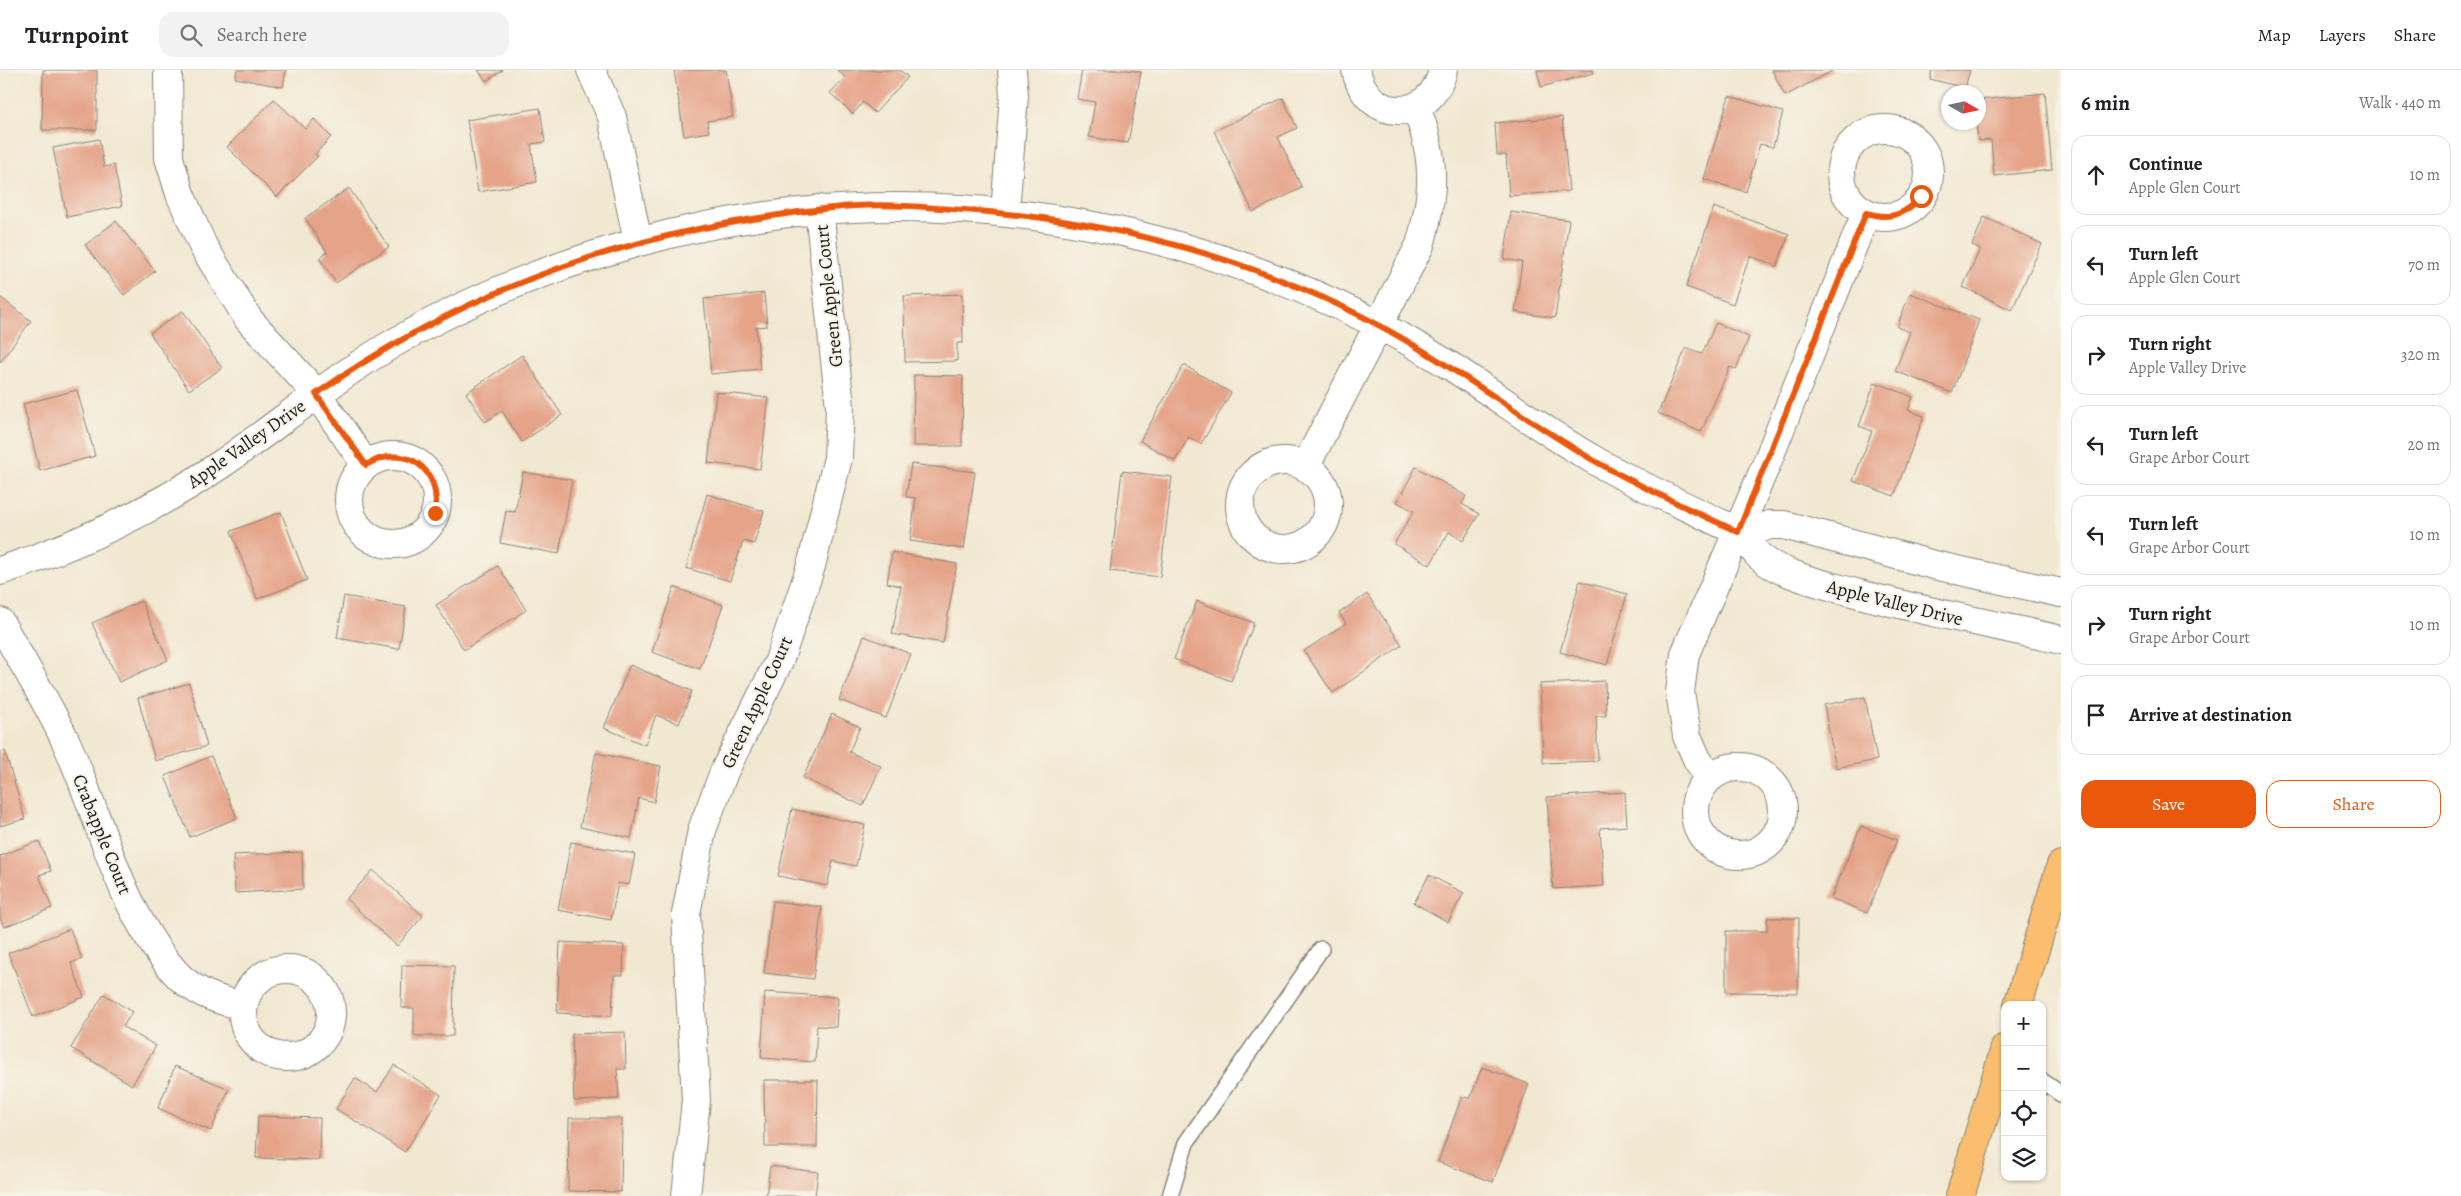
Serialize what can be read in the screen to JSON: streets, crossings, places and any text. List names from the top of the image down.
{
  "streets": {
    "street": ["Green Apple Court", "Apple Valley Drive", "Crabapple Court"]
  },
  "crossings": [
    ["Green Apple Court", "Apple Valley Drive"]
  ],
  "north": "right",
  "page": {
    "header": "Turnpoint",
    "search": "Search here",
    "nav": ["Map", "Layers", "Share"],
    "heading": ["6 min", "Walk · 440 m"],
    "list": [
      ["Continue", "Apple Glen Court", "10 m"],
      ["Turn left", "Apple Glen Court", "70 m"],
      ["Turn right", "Apple Valley Drive", "320 m"],
      ["Turn left", "Grape Arbor Court", "20 m"],
      ["Turn left", "Grape Arbor Court", "10 m"],
      ["Turn right", "Grape Arbor Court", "10 m"],
      "Arrive at destination"
    ],
    "buttons": ["Save", "Share"],
    "map_buttons": ["+", "−"]
  }
}
